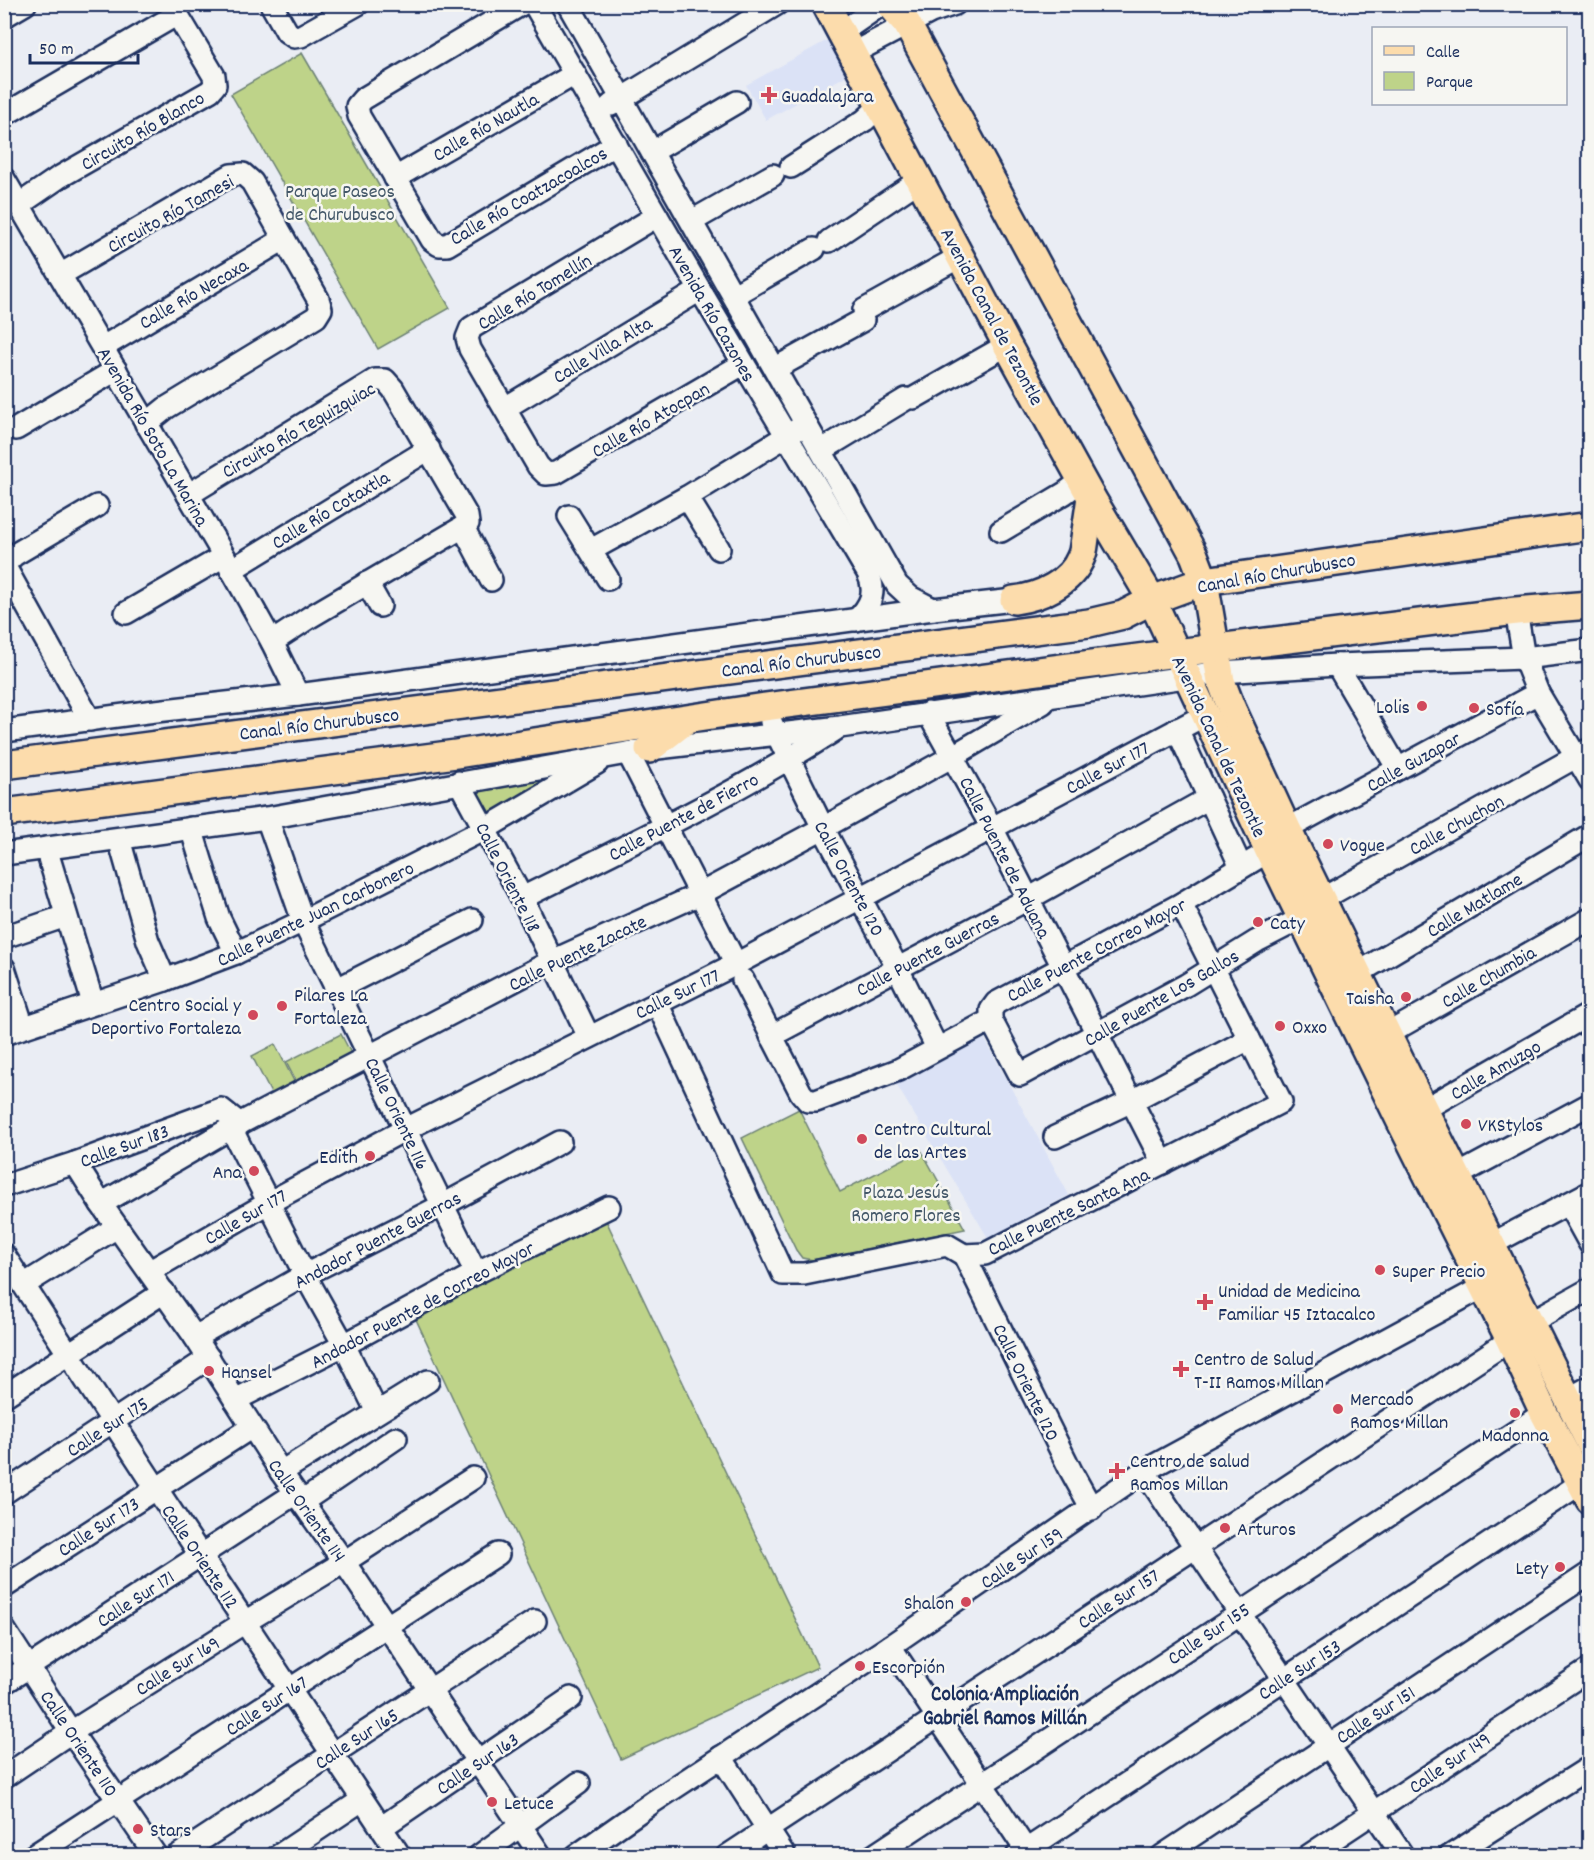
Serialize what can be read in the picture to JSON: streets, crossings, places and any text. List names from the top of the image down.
{
  "streets": {
    "main road": ["Avenida Canal de Tezontle", "Canal Río Churubusco"],
    "street": [
      "Calle Río Nautla",
      "Circuito Río Blanco",
      "Calle Río Coatzacoalcos",
      "Circuito Río Tamesi",
      "Calle Río Tomellín",
      "Calle Río Necaxa",
      "Avenida Río Cazones",
      "Calle Villa Alta",
      "Calle Río Atocpan",
      "Circuito Río Tequizquiac",
      "Avenida Río Soto La Marina",
      "Calle Río Cotaxtla",
      "Calle Guzapar",
      "Calle Sur 177",
      "Calle Puente de Fierro",
      "Calle Chuchon",
      "Calle Puente de Aduana",
      "Calle Oriente 118",
      "Calle Oriente 120",
      "Calle Matlame",
      "Calle Puente Juan Carbonero",
      "Calle Puente Correo Mayor",
      "Calle Puente Zacate",
      "Calle Puente Guerras",
      "Calle Chumbia",
      "Calle Puente Los Gallos",
      "Calle Amuzgo",
      "Calle Oriente 116",
      "Calle Sur 183",
      "Calle Puente Santa Ana",
      "Andador Puente Guerras",
      "Andador Puente de Correo Mayor",
      "Calle Sur 175",
      "Calle Oriente 114",
      "Calle Sur 173",
      "Calle Oriente 112",
      "Calle Sur 159",
      "Calle Sur 171",
      "Calle Sur 157",
      "Calle Sur 155",
      "Calle Sur 169",
      "Calle Sur 153",
      "Calle Sur 167",
      "Calle Sur 151",
      "Calle Sur 165",
      "Calle Oriente 110",
      "Calle Sur 149",
      "Calle Sur 163"
    ]
  },
  "crossings": [
    ["Calle Río Nautla", "Calle Río Coatzacoalcos"],
    ["Calle Río Nautla", "Avenida Río Cazones"],
    ["Circuito Río Blanco", "Avenida Río Soto La Marina"],
    ["Calle Río Coatzacoalcos", "Avenida Río Cazones"],
    ["Circuito Río Tamesi", "Calle Río Necaxa"],
    ["Circuito Río Tamesi", "Avenida Río Soto La Marina"],
    ["Calle Río Tomellín", "Avenida Río Cazones"],
    ["Calle Río Tomellín", "Calle Villa Alta"],
    ["Calle Río Tomellín", "Calle Río Atocpan"],
    ["Calle Río Necaxa", "Avenida Río Soto La Marina"],
    ["Avenida Río Cazones", "Calle Villa Alta"],
    ["Avenida Río Cazones", "Calle Río Atocpan"],
    ["Avenida Río Cazones", "Canal Río Churubusco"],
    ["Avenida Canal de Tezontle", "Canal Río Churubusco"],
    ["Avenida Canal de Tezontle", "Calle Guzapar"],
    ["Avenida Canal de Tezontle", "Calle Sur 177"],
    ["Avenida Canal de Tezontle", "Calle Chuchon"],
    ["Avenida Canal de Tezontle", "Calle Matlame"],
    ["Avenida Canal de Tezontle", "Calle Puente Correo Mayor"],
    ["Avenida Canal de Tezontle", "Calle Chumbia"],
    ["Avenida Canal de Tezontle", "Calle Puente Los Gallos"],
    ["Avenida Canal de Tezontle", "Calle Amuzgo"],
    ["Avenida Canal de Tezontle", "Calle Sur 159"],
    ["Avenida Canal de Tezontle", "Calle Sur 157"],
    ["Avenida Canal de Tezontle", "Calle Sur 155"],
    ["Avenida Canal de Tezontle", "Calle Sur 153"],
    ["Circuito Río Tequizquiac", "Avenida Río Soto La Marina"],
    ["Circuito Río Tequizquiac", "Calle Río Cotaxtla"],
    ["Avenida Río Soto La Marina", "Calle Río Cotaxtla"],
    ["Avenida Río Soto La Marina", "Canal Río Churubusco"],
    ["Calle Sur 177", "Calle Puente de Aduana"],
    ["Calle Sur 177", "Calle Oriente 118"],
    ["Calle Sur 177", "Calle Oriente 120"],
    ["Calle Sur 177", "Calle Oriente 116"],
    ["Calle Sur 177", "Calle Puente Santa Ana"],
    ["Calle Sur 177", "Calle Oriente 114"],
    ["Calle Puente de Fierro", "Calle Oriente 118"],
    ["Calle Puente de Fierro", "Calle Oriente 120"],
    ["Calle Puente de Aduana", "Calle Puente Correo Mayor"],
    ["Calle Puente de Aduana", "Calle Puente Zacate"],
    ["Calle Puente de Aduana", "Calle Puente Guerras"],
    ["Calle Puente de Aduana", "Calle Puente Los Gallos"],
    ["Calle Puente de Aduana", "Calle Puente Santa Ana"],
    ["Calle Oriente 118", "Calle Puente Juan Carbonero"],
    ["Calle Oriente 118", "Calle Puente Zacate"],
    ["Calle Oriente 120", "Calle Puente Correo Mayor"],
    ["Calle Oriente 120", "Calle Puente Zacate"],
    ["Calle Oriente 120", "Calle Puente Guerras"],
    ["Calle Oriente 120", "Calle Puente Santa Ana"],
    ["Calle Oriente 120", "Calle Sur 159"],
    ["Calle Puente Juan Carbonero", "Calle Oriente 116"],
    ["Calle Puente Correo Mayor", "Calle Puente Guerras"],
    ["Calle Puente Correo Mayor", "Calle Puente Los Gallos"],
    ["Calle Puente Zacate", "Calle Oriente 116"],
    ["Calle Puente Zacate", "Calle Sur 183"],
    ["Calle Puente Zacate", "Calle Oriente 114"],
    ["Calle Oriente 116", "Andador Puente Guerras"],
    ["Calle Oriente 116", "Andador Puente de Correo Mayor"],
    ["Calle Sur 183", "Calle Oriente 114"],
    ["Andador Puente Guerras", "Calle Oriente 114"],
    ["Andador Puente de Correo Mayor", "Calle Oriente 114"],
    ["Calle Sur 175", "Calle Oriente 114"],
    ["Calle Sur 175", "Calle Oriente 112"],
    ["Calle Oriente 114", "Calle Sur 173"],
    ["Calle Oriente 114", "Calle Sur 171"],
    ["Calle Oriente 114", "Calle Sur 169"],
    ["Calle Oriente 114", "Calle Sur 167"],
    ["Calle Oriente 114", "Calle Sur 165"],
    ["Calle Oriente 114", "Calle Sur 163"],
    ["Calle Sur 173", "Calle Oriente 112"],
    ["Calle Oriente 112", "Calle Sur 171"],
    ["Calle Oriente 112", "Calle Sur 169"],
    ["Calle Oriente 112", "Calle Sur 167"],
    ["Calle Oriente 112", "Calle Sur 165"],
    ["Calle Oriente 112", "Calle Sur 163"],
    ["Calle Sur 171", "Calle Oriente 110"],
    ["Calle Sur 169", "Calle Oriente 110"],
    ["Calle Sur 167", "Calle Oriente 110"]
  ],
  "districts": ["Colonia Ampliación Gabriel Ramos Millán"],
  "parks": ["Parque Paseos de Churubusco", "Plaza Jesús Romero Flores"],
  "places": {
    "health": [
      "Guadalajara",
      "Unidad de Medicina Familiar 45 Iztacalco",
      "Centro de Salud T-II Ramos Millan",
      "Centro de salud Ramos Millan"
    ],
    "other": [
      "Lolis",
      "Sofía",
      "Vogue",
      "Caty",
      "Taisha",
      "Pilares La Fortaleza",
      "Centro Social y Deportivo Fortaleza",
      "Oxxo",
      "VKStylos",
      "Centro Cultural de las Artes",
      "Edith",
      "Ana",
      "Super Precio",
      "Hansel",
      "Mercado Ramos Millan",
      "Madonna",
      "Arturos",
      "Lety",
      "Shalon",
      "Escorpión",
      "Letuce",
      "Stars"
    ]
  },
  "legend": ["Calle", "Parque"],
  "scale_bar": "50 m"
}
